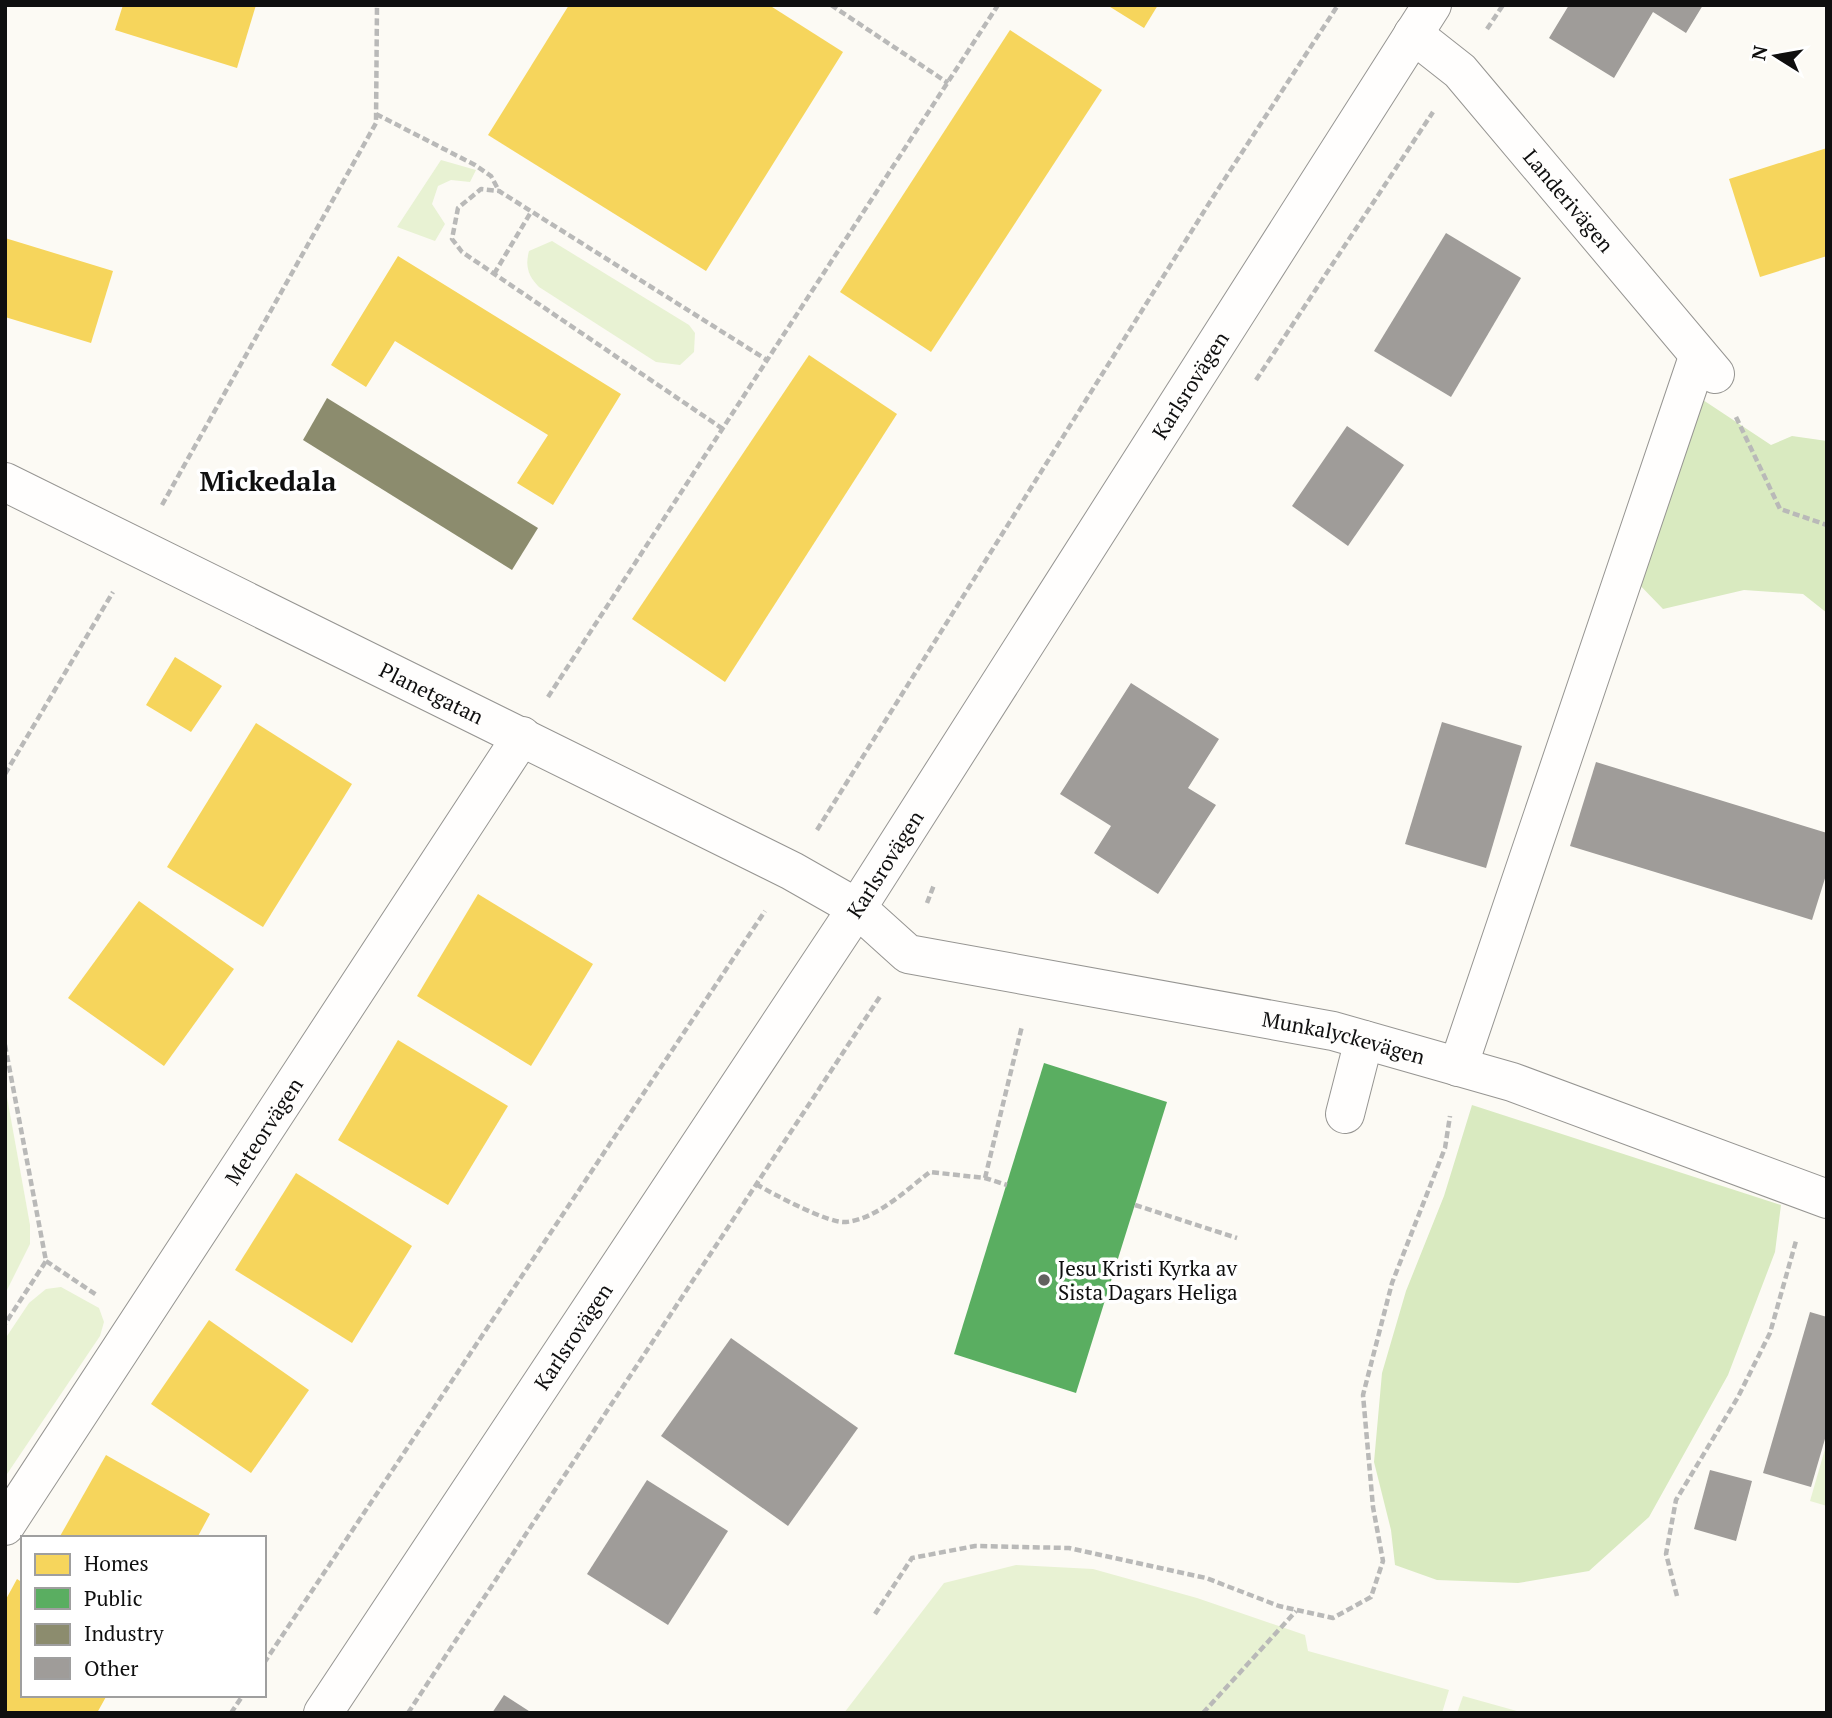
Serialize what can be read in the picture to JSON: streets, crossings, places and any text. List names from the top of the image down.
{
  "streets": {
    "street": [
      "Landerivägen",
      "Karlsrovägen",
      "Planetgatan",
      "Munkalyckevägen",
      "Meteorvägen"
    ]
  },
  "crossings": [
    ["Landerivägen", "Karlsrovägen"],
    ["Karlsrovägen", "Planetgatan"],
    ["Planetgatan", "Meteorvägen"]
  ],
  "districts": ["Mickedala"],
  "places": ["Jesu Kristi Kyrka av Sista Dagars Heliga"],
  "legend": [
    "Homes",
    "Public",
    "Industry",
    "Other"
  ],
  "north": "left"
}
